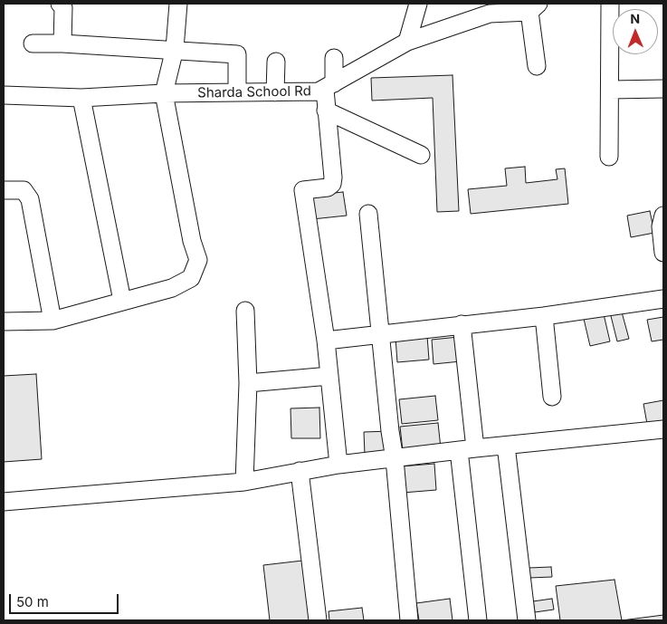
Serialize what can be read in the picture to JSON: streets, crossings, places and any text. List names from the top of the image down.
{
  "streets": {
    "street": ["Sharda School Rd"]
  },
  "scale_bar": "50 m",
  "north": "top"
}
